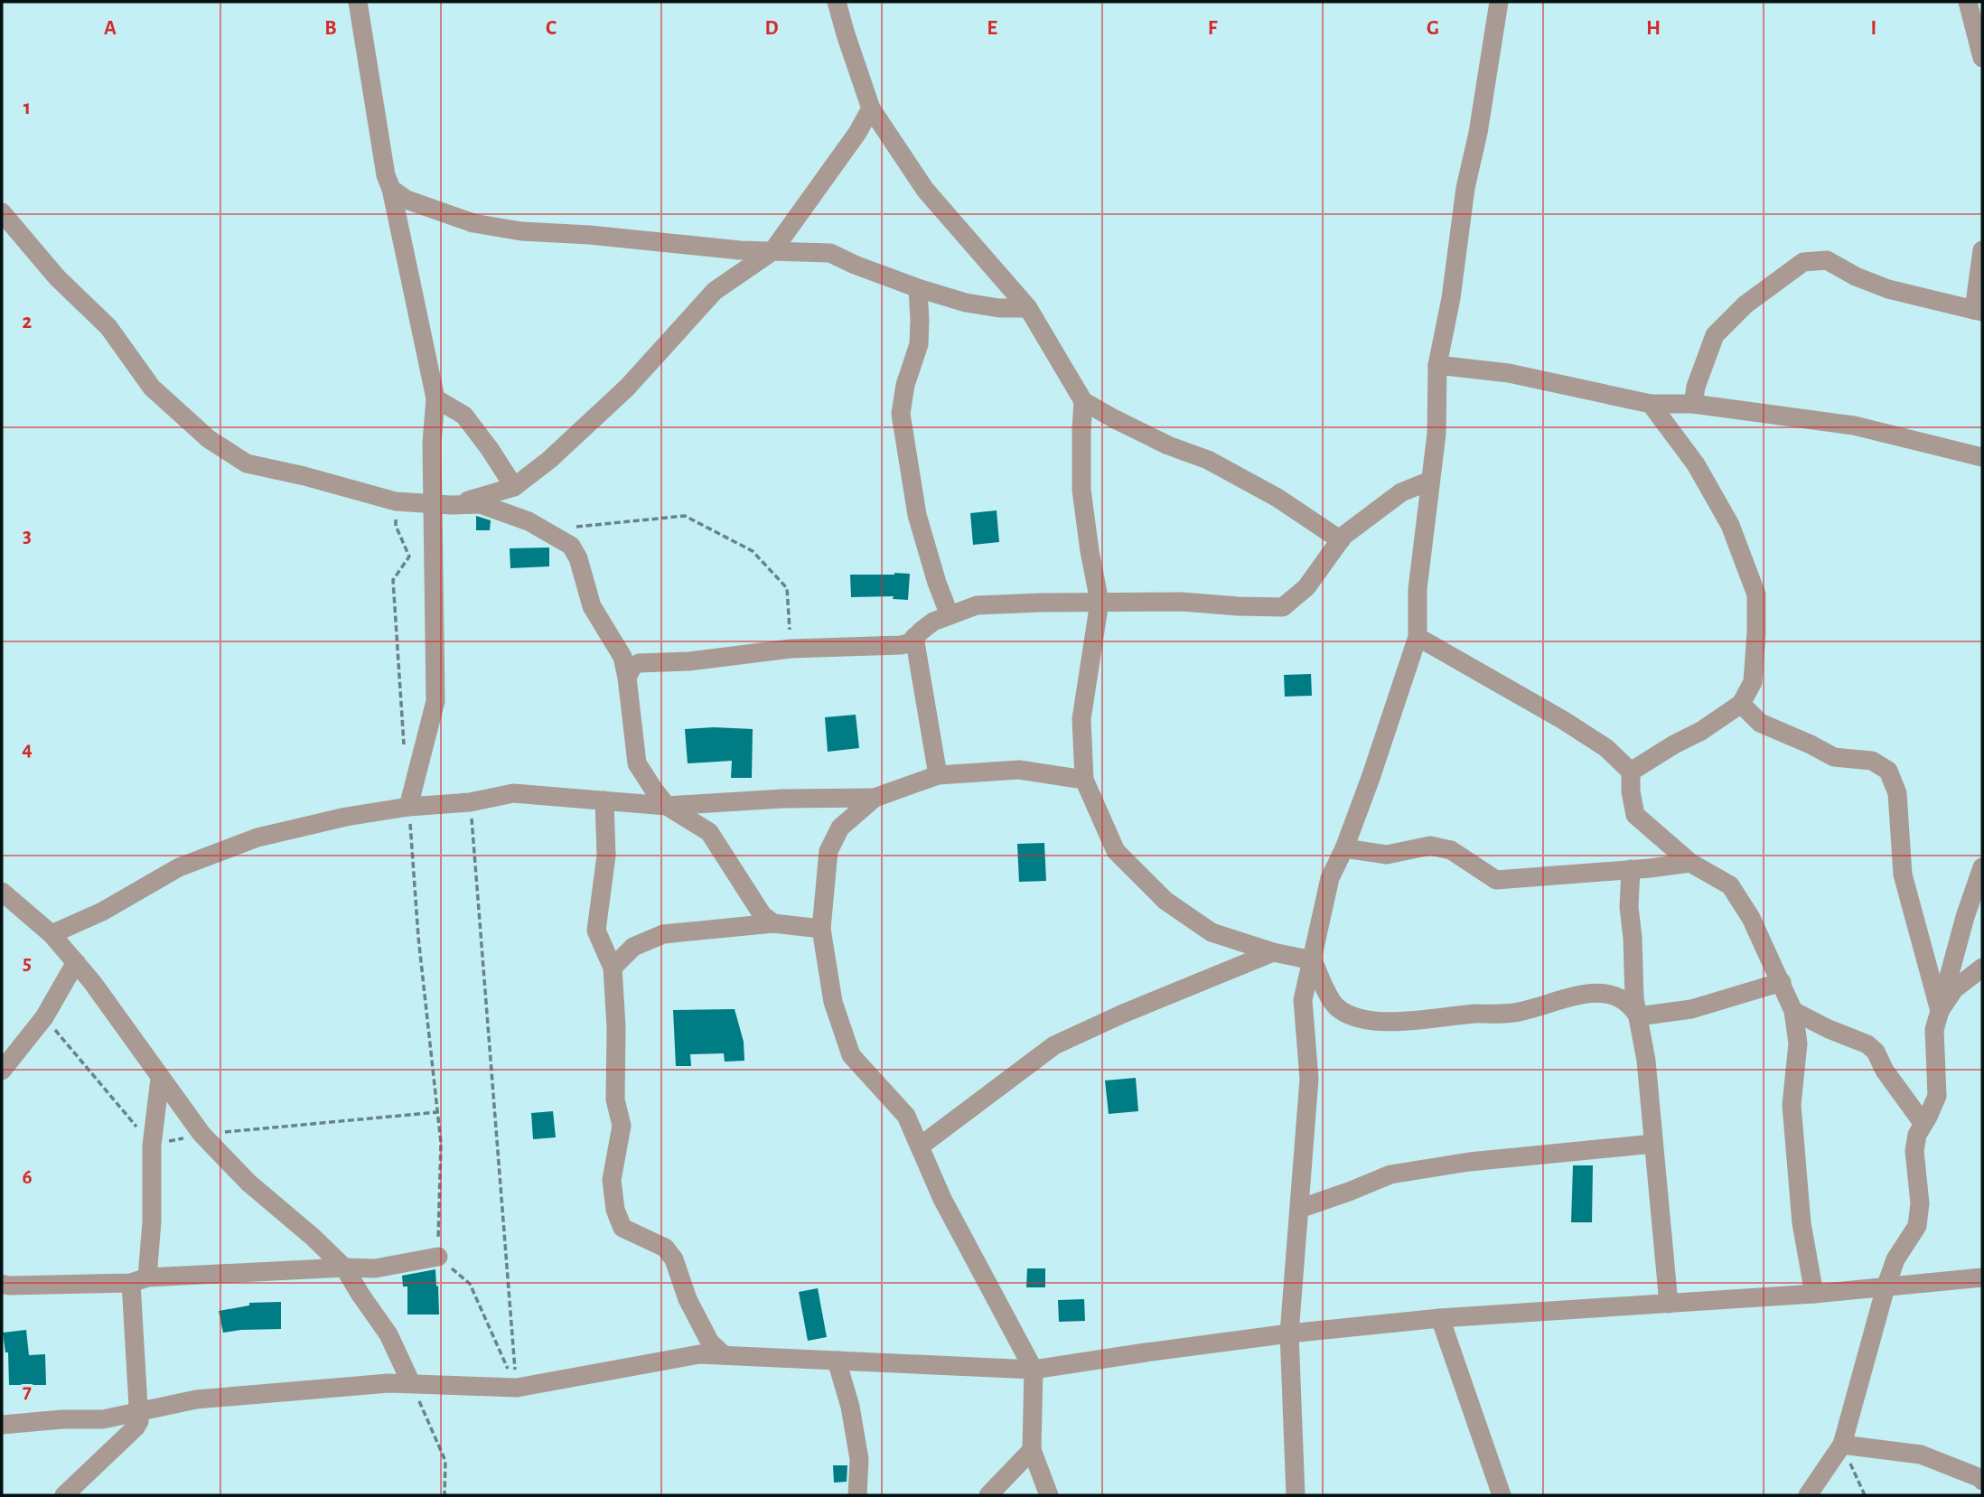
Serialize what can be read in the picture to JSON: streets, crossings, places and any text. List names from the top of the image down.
{
  "grid": {
    "columns": [
      "A",
      "B",
      "C",
      "D",
      "E",
      "F",
      "G",
      "H",
      "I"
    ],
    "rows": [
      "1",
      "2",
      "3",
      "4",
      "5",
      "6",
      "7"
    ]
  }
}
